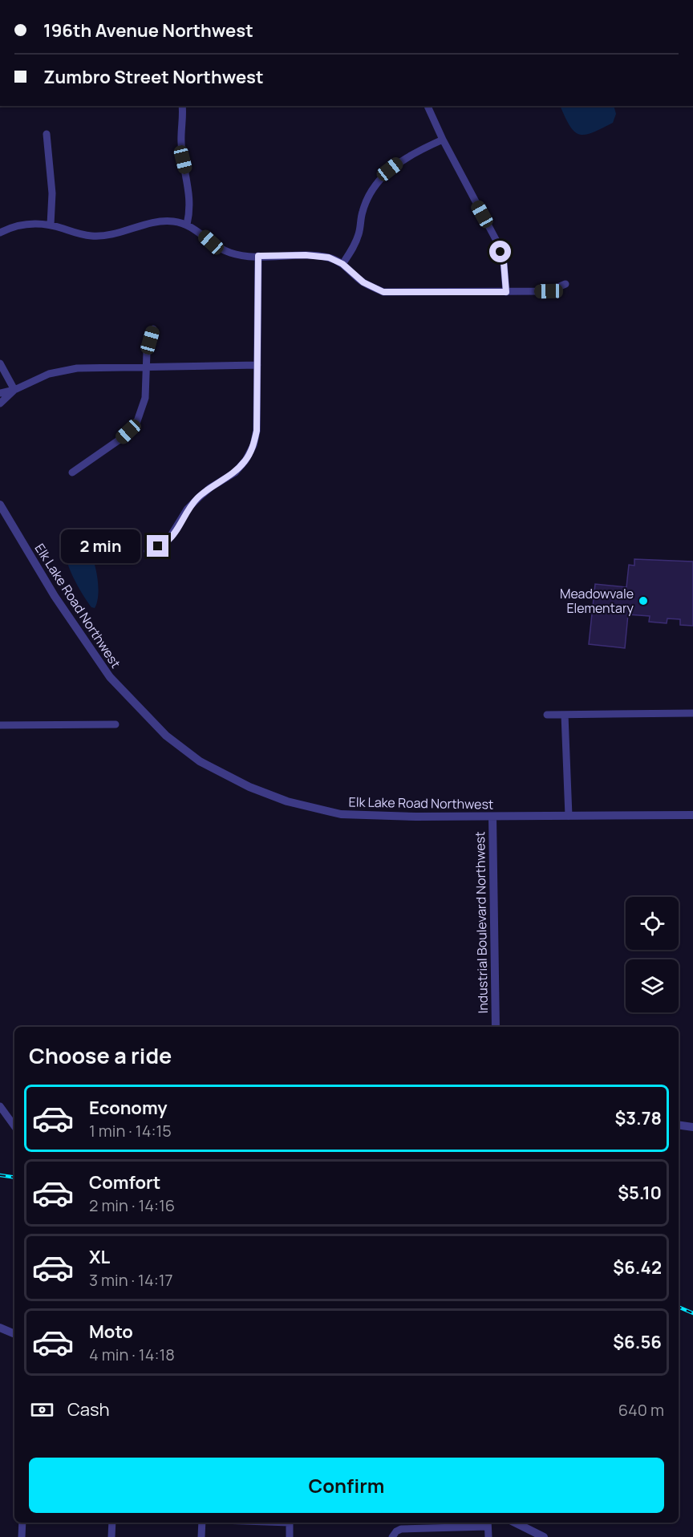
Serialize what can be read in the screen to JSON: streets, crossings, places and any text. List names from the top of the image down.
{
  "streets": {
    "street": ["Elk Lake Road Northwest", "Industrial Boulevard Northwest"]
  },
  "crossings": [
    ["Elk Lake Road Northwest", "Industrial Boulevard Northwest"]
  ],
  "places": ["Meadowvale Elementary"],
  "page": {
    "banner": ["196th Avenue Northwest", "Zumbro Street Northwest"],
    "bubble": "2 min",
    "heading": "Choose a ride",
    "list": [
      {
        "name": "Economy",
        "note": "1 min · 14:15",
        "value": "$3.78"
      },
      {
        "name": "Comfort",
        "note": "2 min · 14:16",
        "value": "$5.10"
      },
      {
        "name": "XL",
        "note": "3 min · 14:17",
        "value": "$6.42"
      },
      {
        "name": "Moto",
        "note": "4 min · 14:18",
        "value": "$6.56"
      }
    ],
    "pay": ["Cash", "640 m"],
    "buttons": "Confirm"
  }
}
